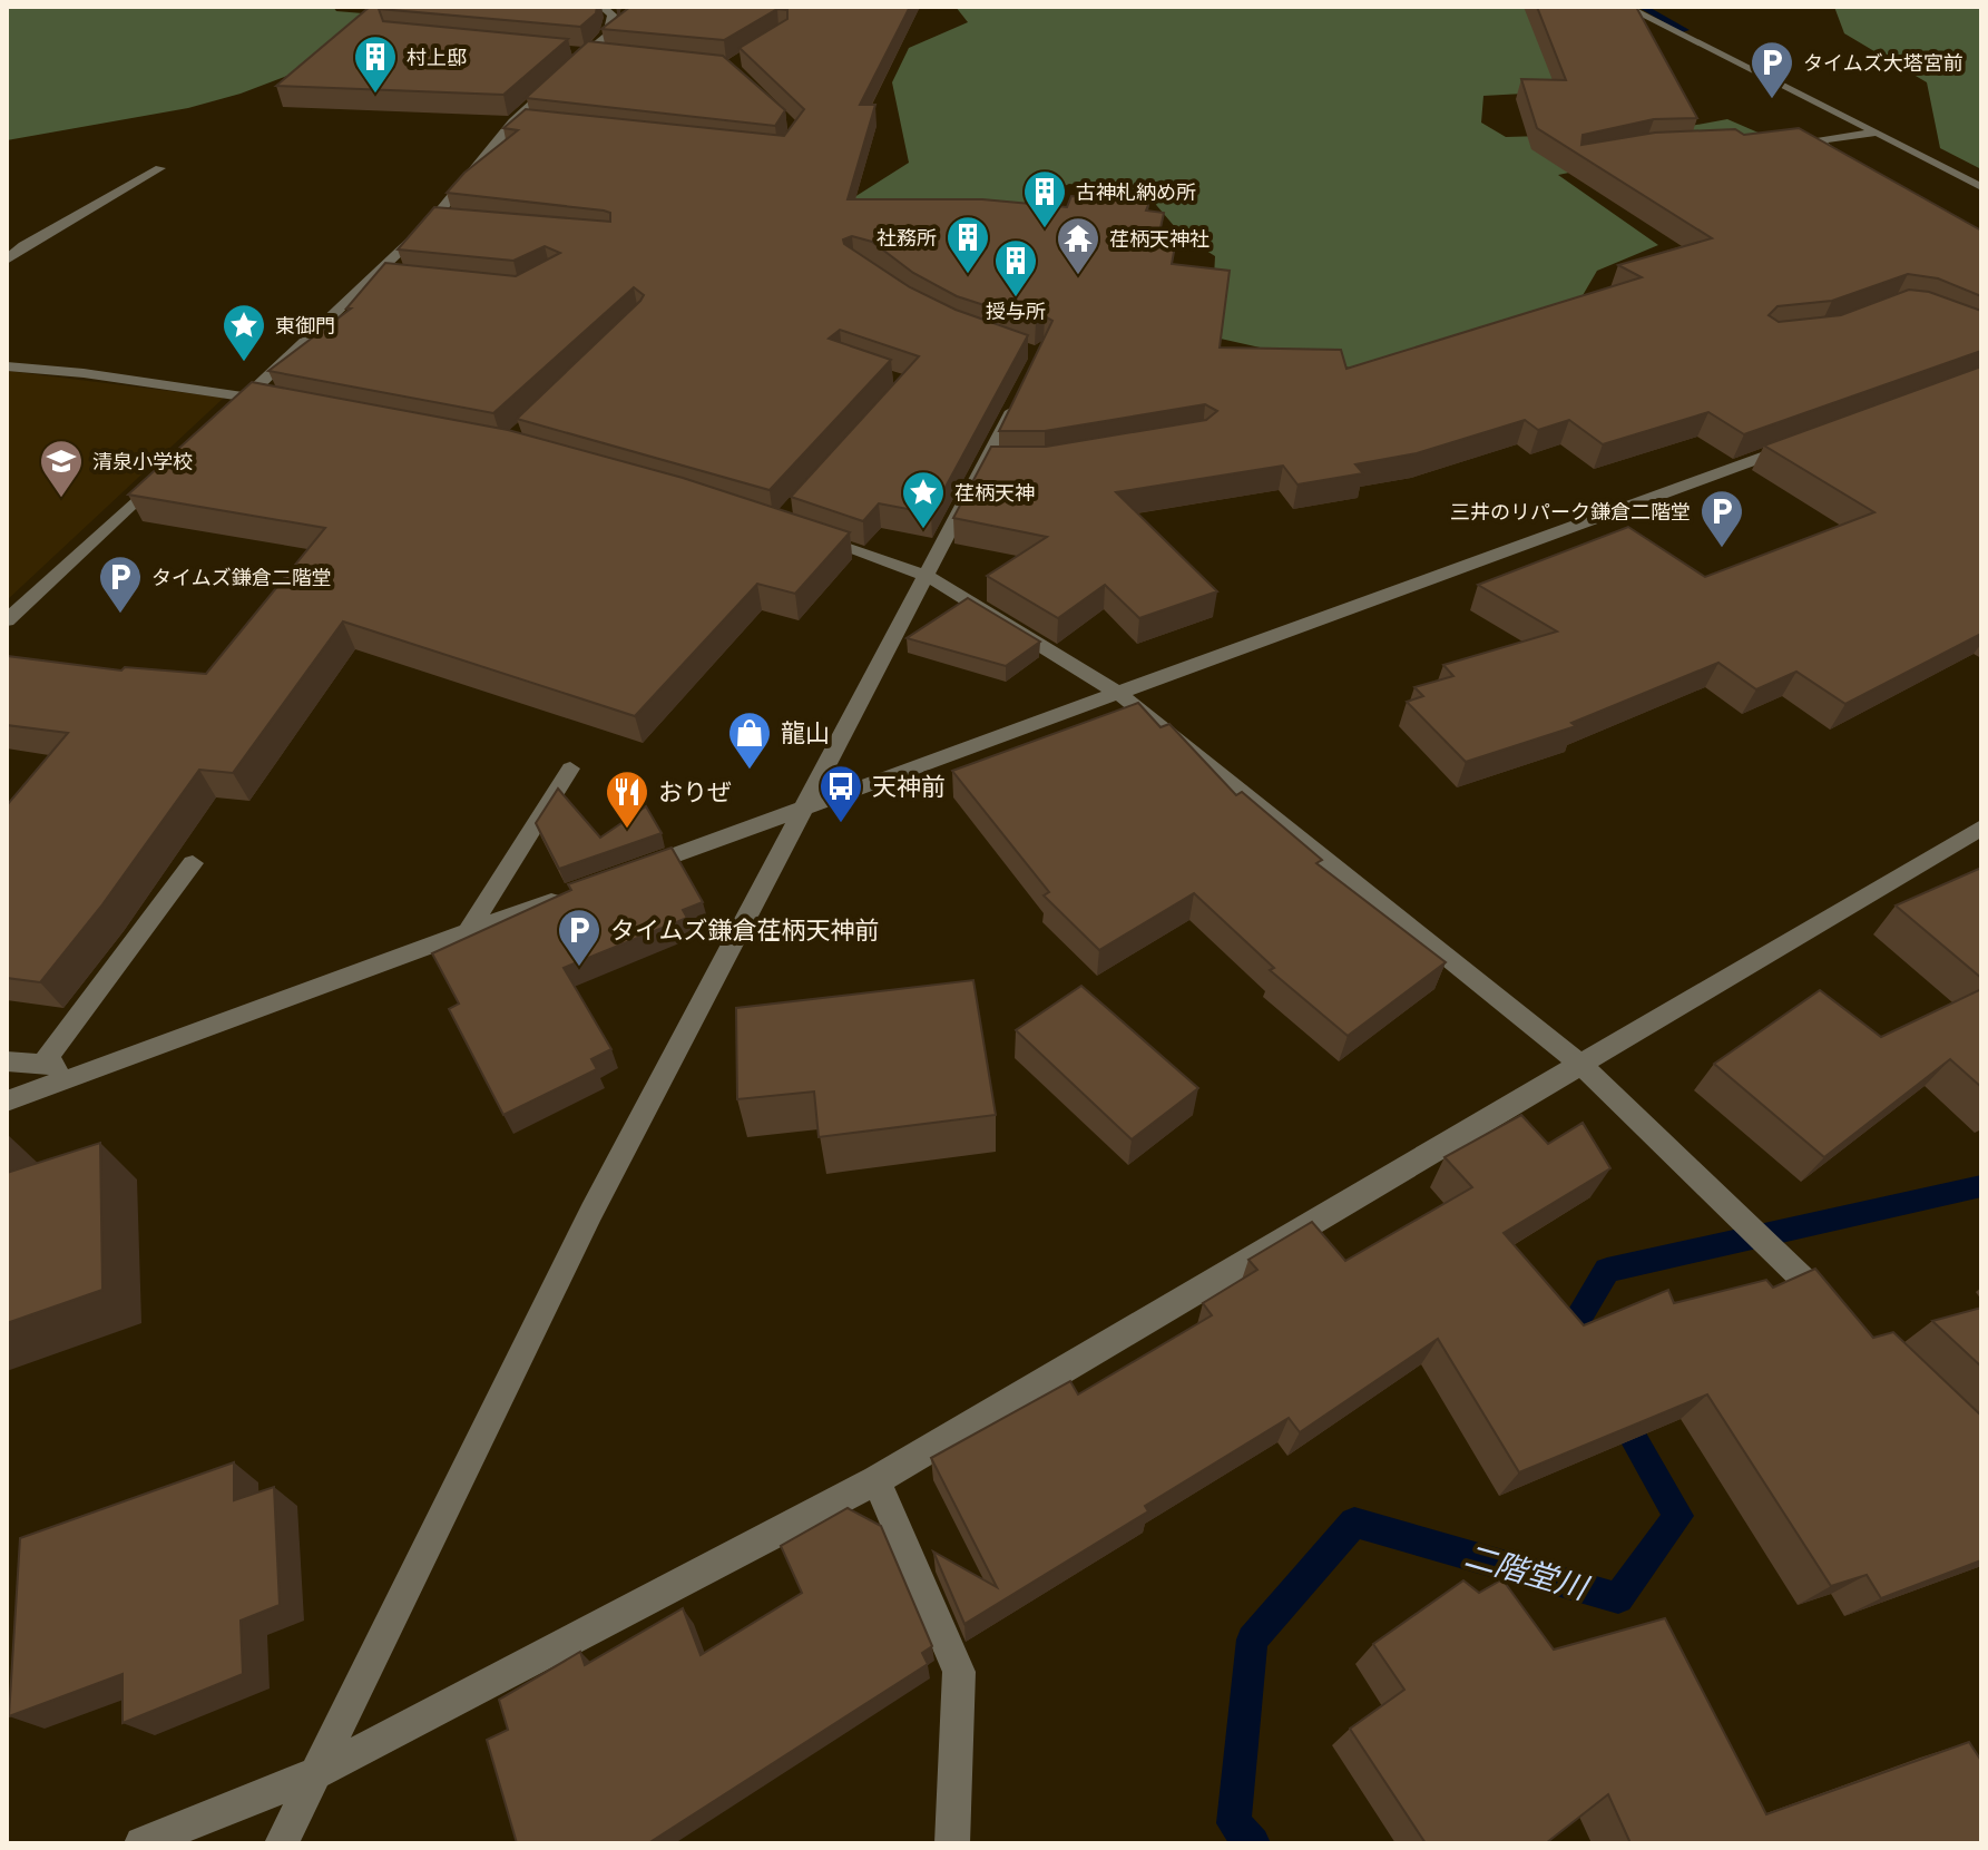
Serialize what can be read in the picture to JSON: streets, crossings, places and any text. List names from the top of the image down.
{
  "water": ["二階堂川"],
  "places": {
    "building": [
      "村上邸",
      "古神札納め所",
      "社務所",
      "授与所"
    ],
    "parking": [
      "タイムズ大塔宮前",
      "三井のリパーク鎌倉二階堂",
      "タイムズ鎌倉二階堂",
      "タイムズ鎌倉荏柄天神前"
    ],
    "temple": ["荏柄天神社"],
    "place": ["東御門", "荏柄天神"],
    "school or university": ["清泉小学校"],
    "shop": ["龍山"],
    "bus stop": ["天神前"],
    "restaurant": ["おりぜ"]
  }
}
